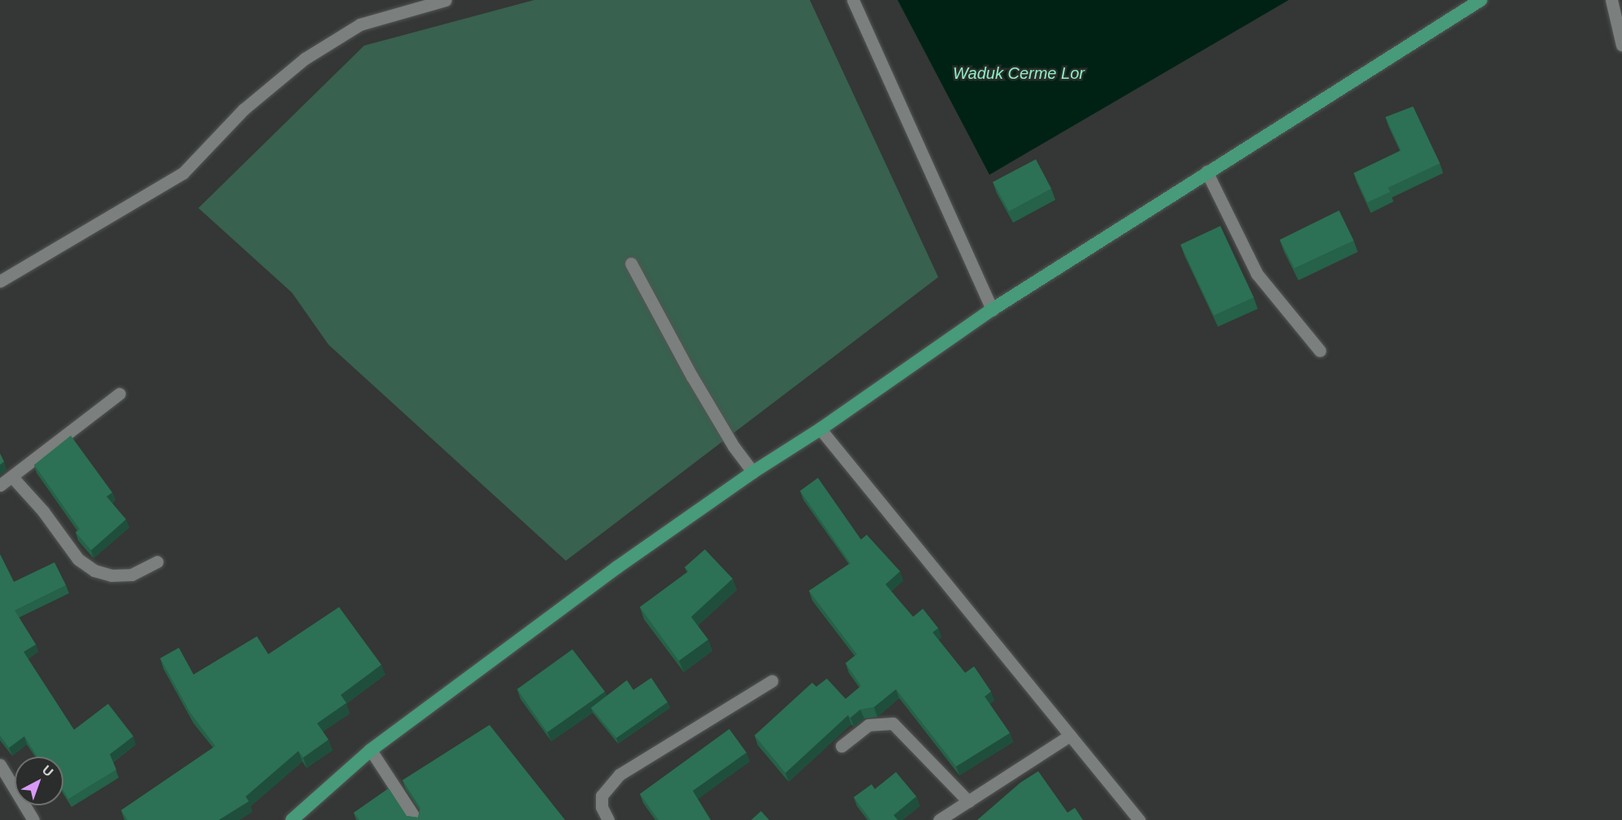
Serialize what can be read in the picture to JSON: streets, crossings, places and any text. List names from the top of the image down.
{
  "water": ["Waduk Cerme Lor"],
  "north": "top right"
}
